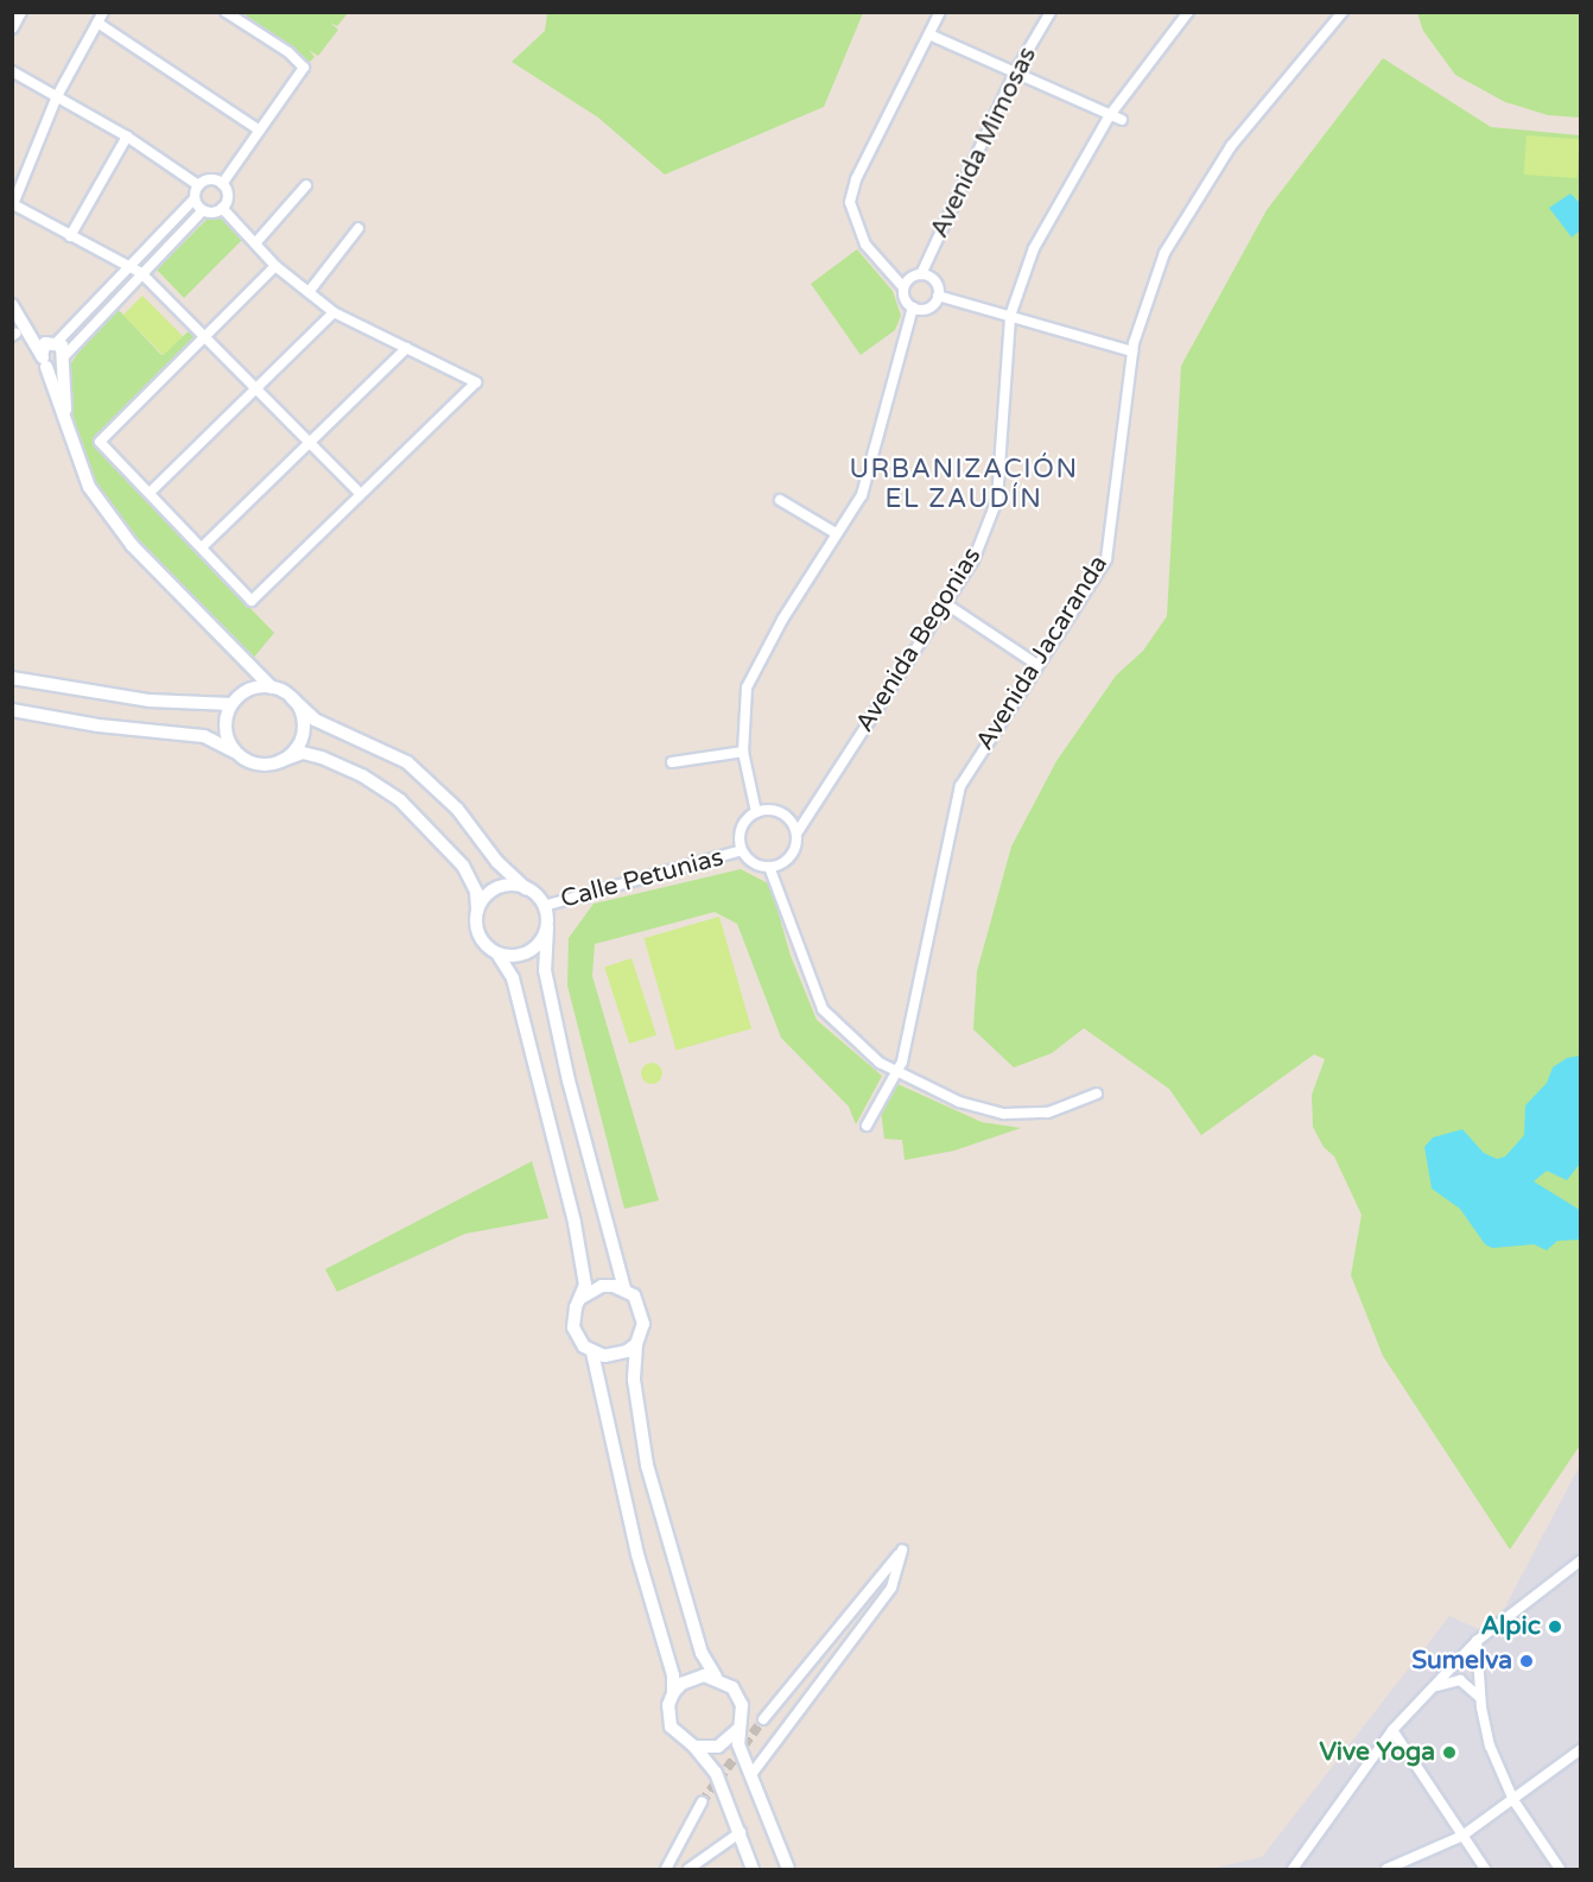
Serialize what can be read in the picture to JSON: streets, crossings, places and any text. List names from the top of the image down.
{
  "streets": {
    "street": [
      "Avenida Mimosas",
      "Avenida Begonias",
      "Avenida Jacaranda",
      "Calle Petunias"
    ]
  },
  "crossings": [
    ["Avenida Begonias", "Calle Petunias"]
  ],
  "districts": ["URBANIZACIÓN EL ZAUDÍN"],
  "places": ["Alpic", "Sumelva", "Vive Yoga"]
}
